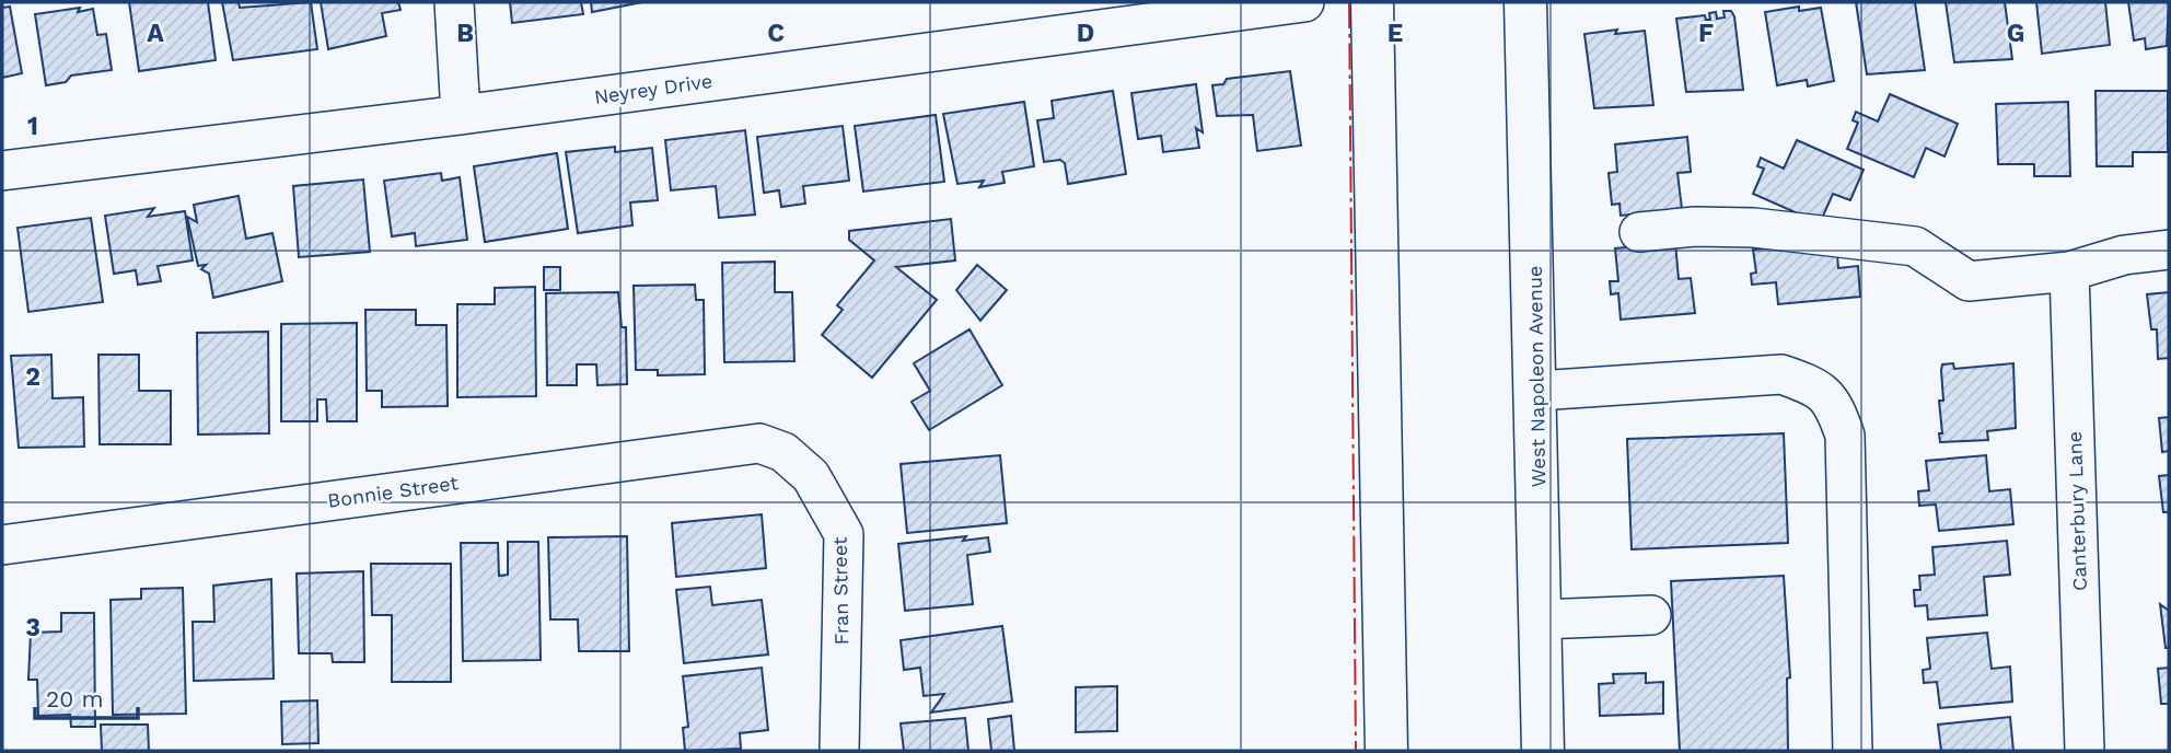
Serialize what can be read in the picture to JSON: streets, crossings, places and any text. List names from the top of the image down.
{
  "streets": {
    "main road": ["West Napoleon Avenue"],
    "street": [
      "Neyrey Drive",
      "Bonnie Street",
      "Canterbury Lane",
      "Fran Street"
    ]
  },
  "crossings": [
    ["Bonnie Street", "Fran Street"]
  ],
  "scale_bar": "20 m",
  "grid": {
    "columns": [
      "A",
      "B",
      "C",
      "D",
      "E",
      "F",
      "G"
    ],
    "rows": ["1", "2", "3"]
  }
}
